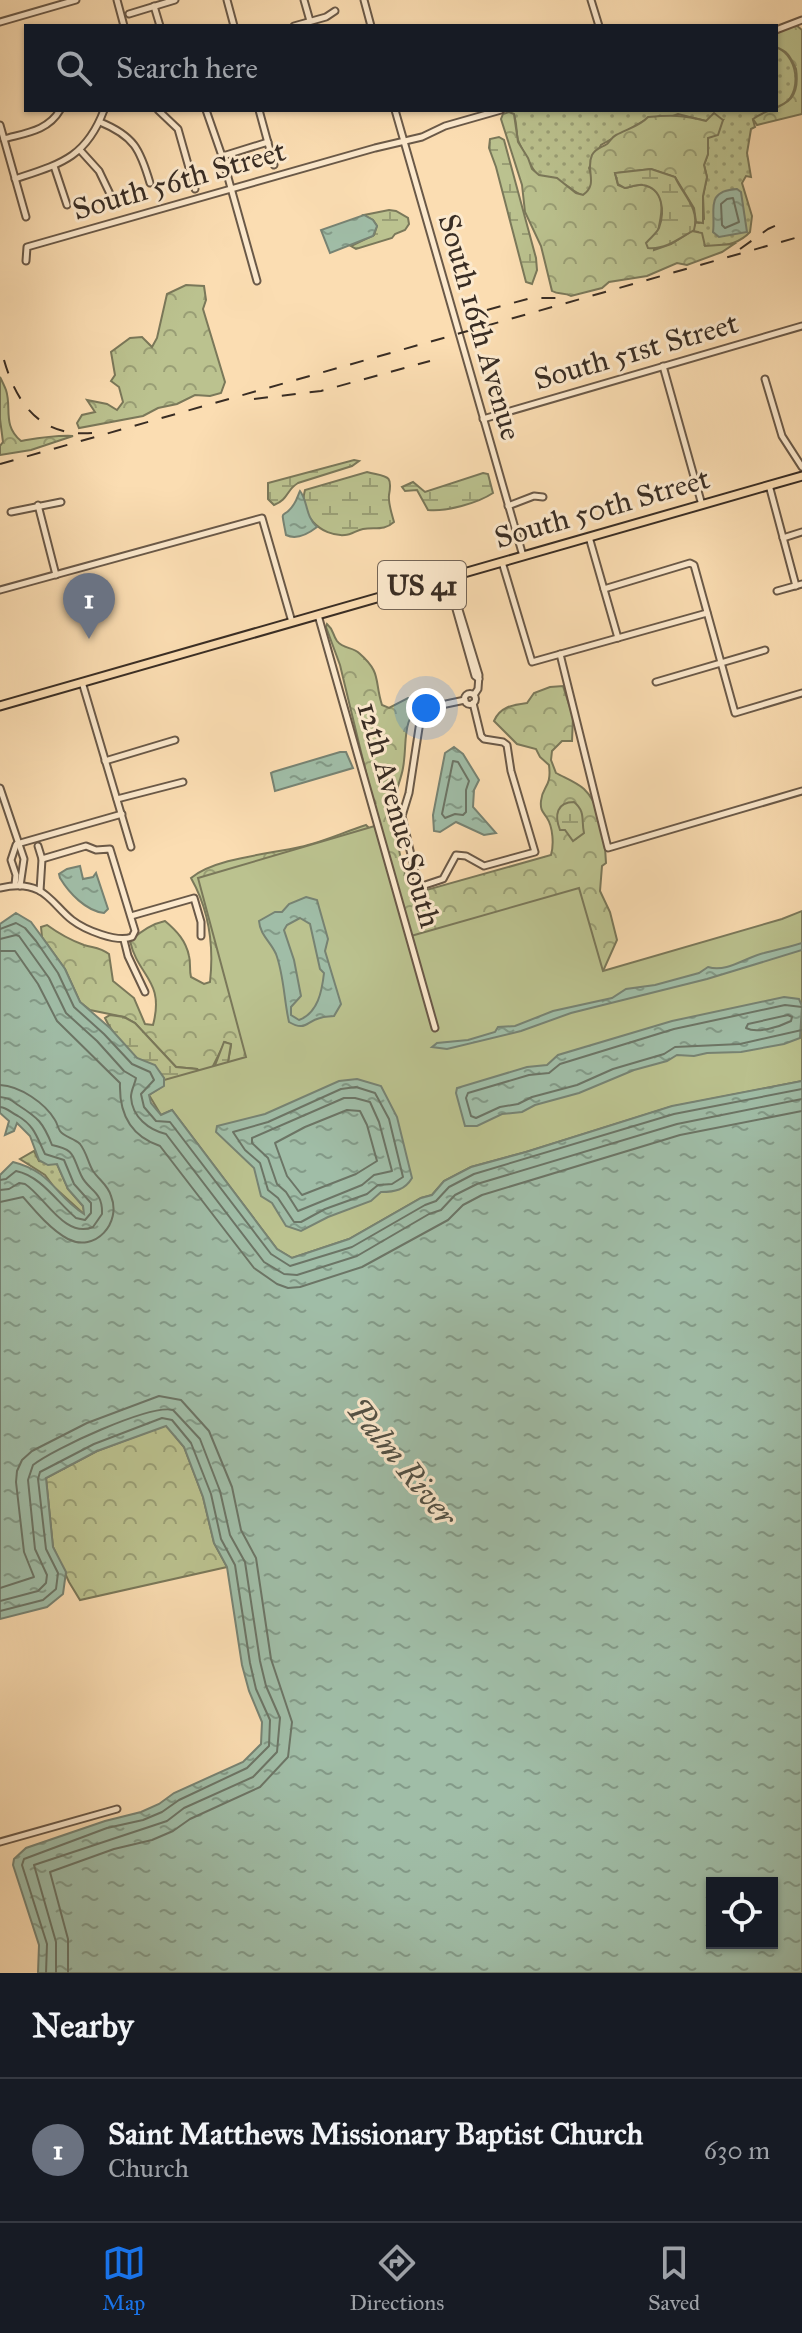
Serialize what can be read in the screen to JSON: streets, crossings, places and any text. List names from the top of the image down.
{
  "streets": {
    "main road": ["South 50th Street", "US 41"],
    "street": [
      "South 56th Street",
      "South 16th Avenue",
      "South 51st Street",
      "12th Avenue South"
    ]
  },
  "crossings": [
    ["South 56th Street", "South 16th Avenue"],
    ["South 16th Avenue", "South 51st Street"],
    ["South 16th Avenue", "South 50th Street"],
    ["South 50th Street", "12th Avenue South"]
  ],
  "water": ["Palm River"],
  "page": {
    "search": "Search here",
    "pins": "1",
    "heading": "Nearby",
    "list": [
      {
        "mark": "1",
        "name": "Saint Matthews Missionary Baptist Church",
        "note": "Church",
        "value": "630 m"
      }
    ],
    "nav": ["Map", "Directions", "Saved"]
  }
}
